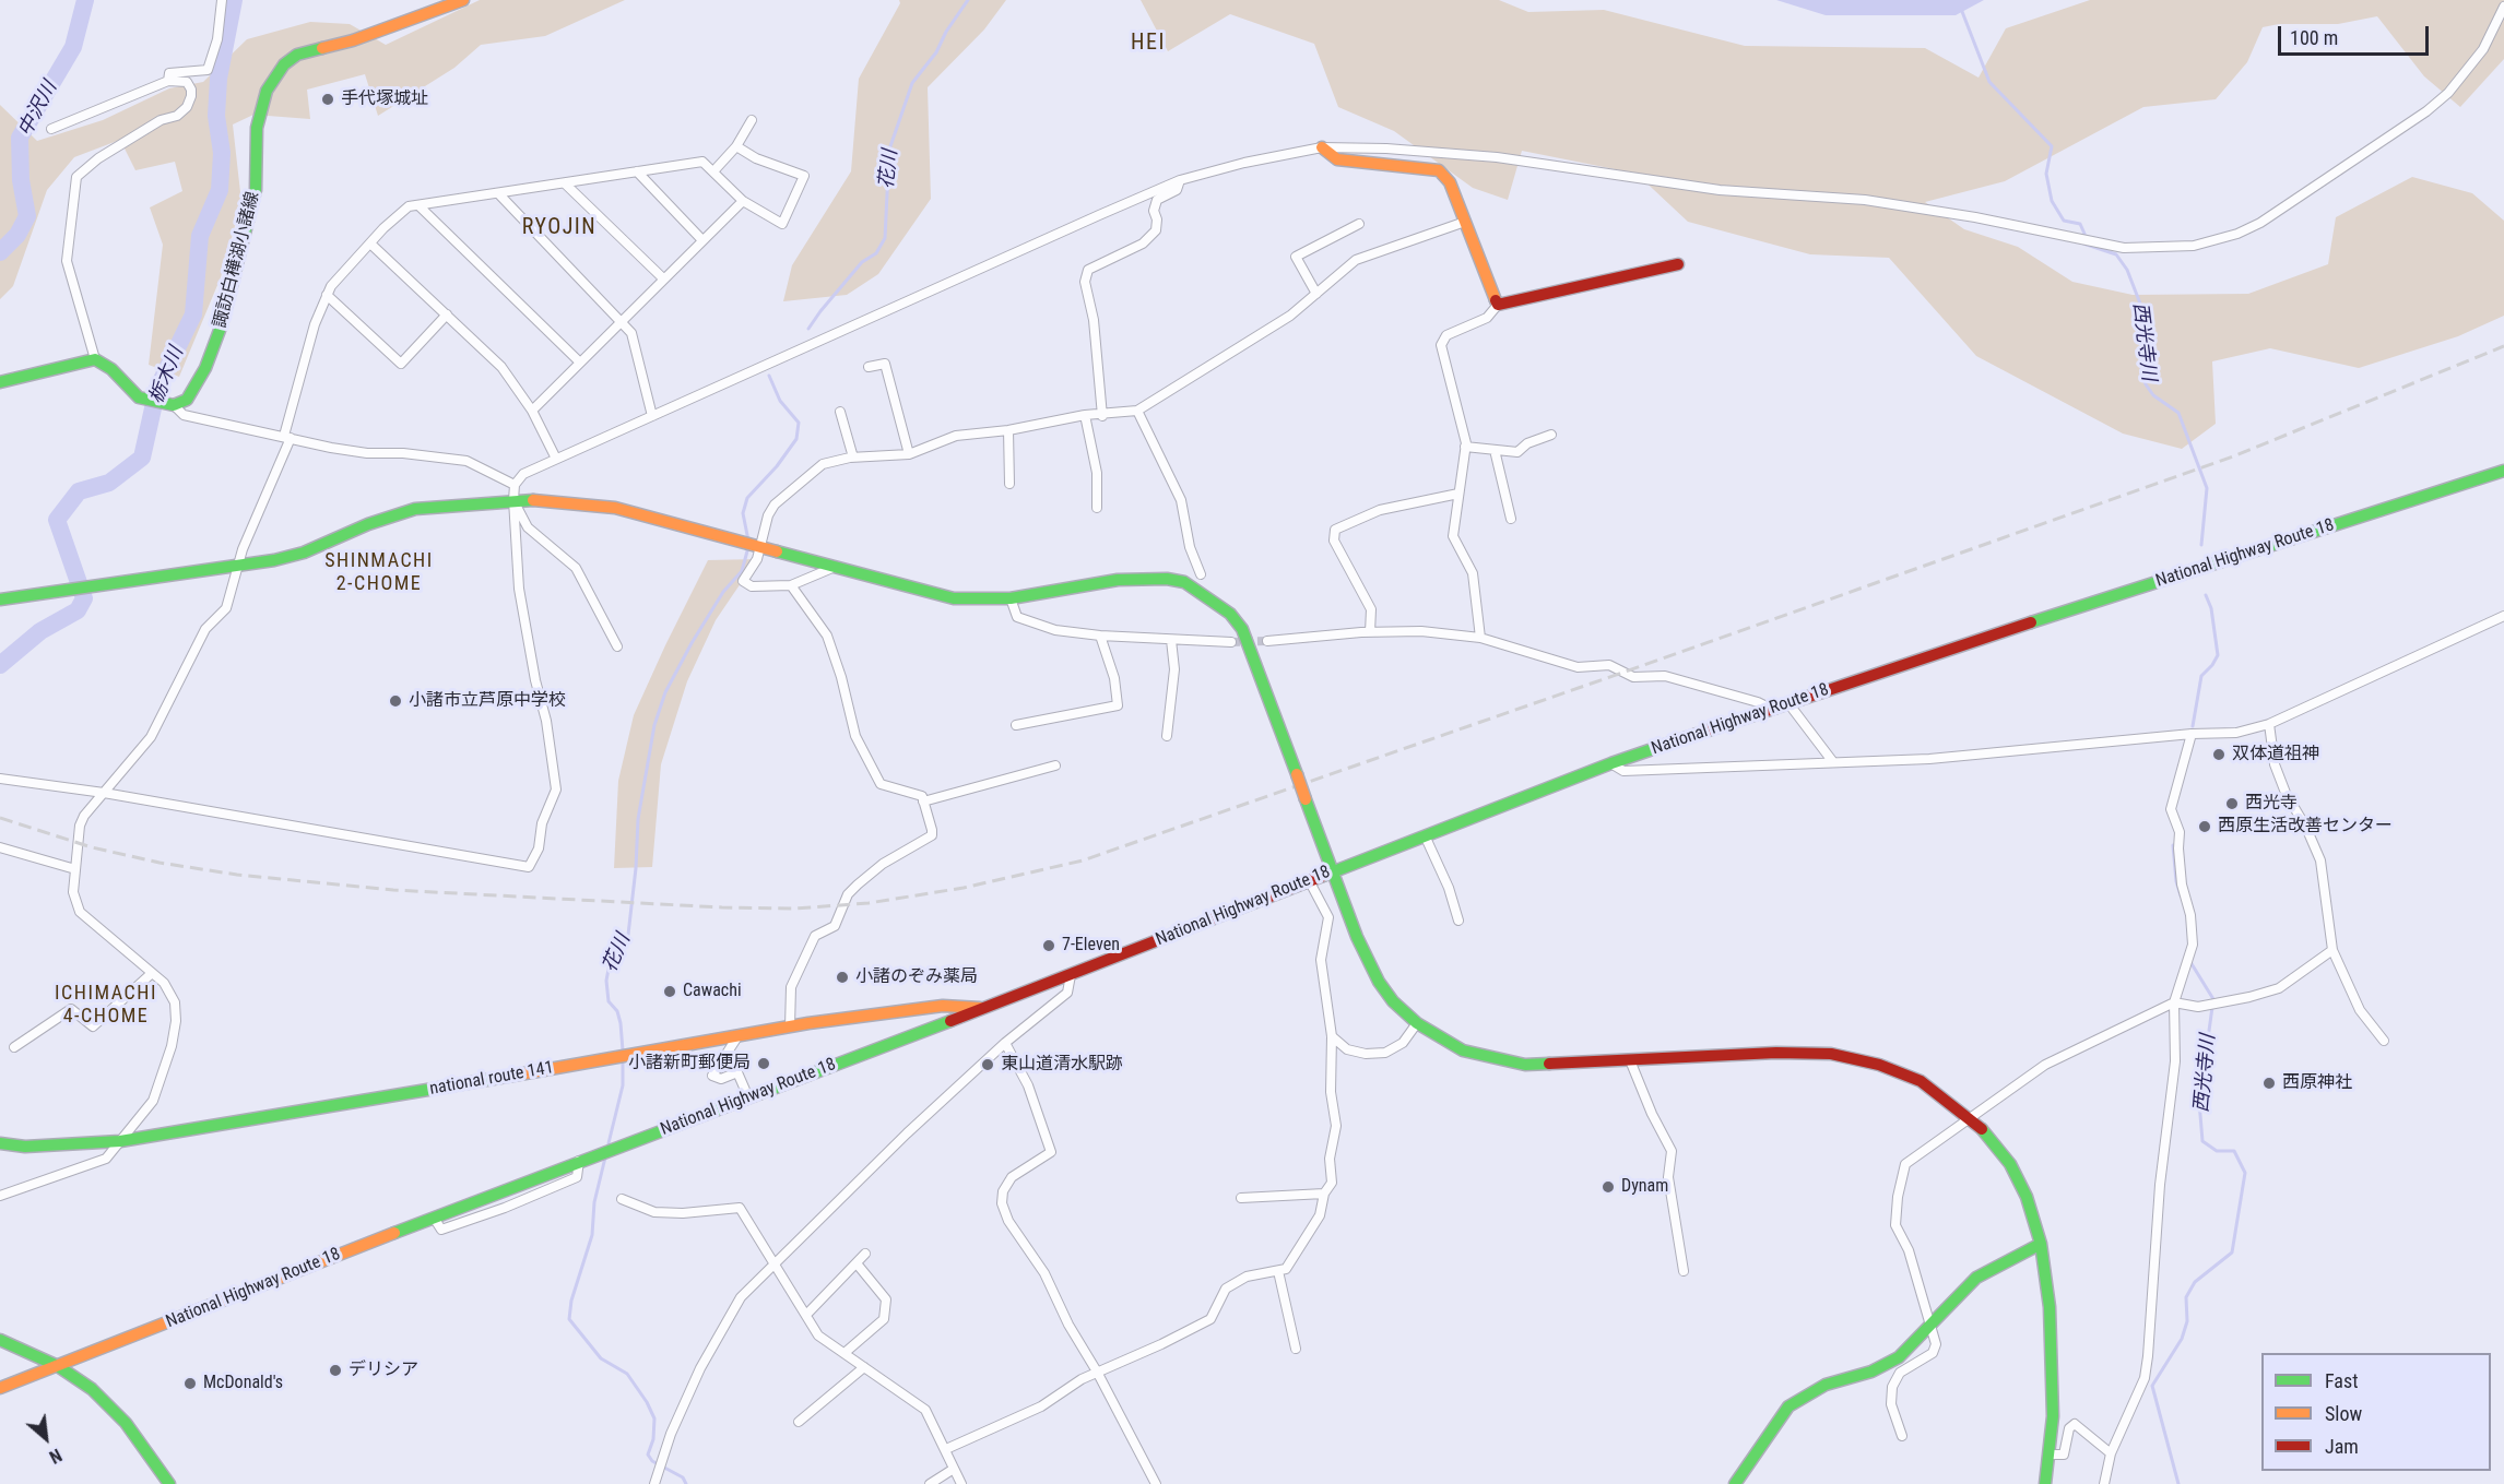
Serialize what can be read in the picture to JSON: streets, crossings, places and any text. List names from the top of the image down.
{
  "streets": {
    "main road": ["諏訪白樺湖小諸線", "National Highway Route 18", "national route 141"]
  },
  "crossings": [
    ["National Highway Route 18", "national route 141"]
  ],
  "districts": [
    "HEI",
    "RYOJIN",
    "SHINMACHI 2-CHOME",
    "ICHIMACHI 4-CHOME"
  ],
  "water": [
    "中沢川",
    "花川",
    "西光寺川",
    "栃木川"
  ],
  "places": [
    "手代塚城址",
    "小諸市立芦原中学校",
    "双体道祖神",
    "西光寺",
    "西原生活改善センター",
    "7-Eleven",
    "小諸のぞみ薬局",
    "Cawachi",
    "小諸新町郵便局",
    "東山道清水駅跡",
    "西原神社",
    "Dynam",
    "デリシア",
    "McDonald's"
  ],
  "legend": ["Fast", "Slow", "Jam"],
  "scale_bar": "100 m",
  "north": "bottom right"
}
